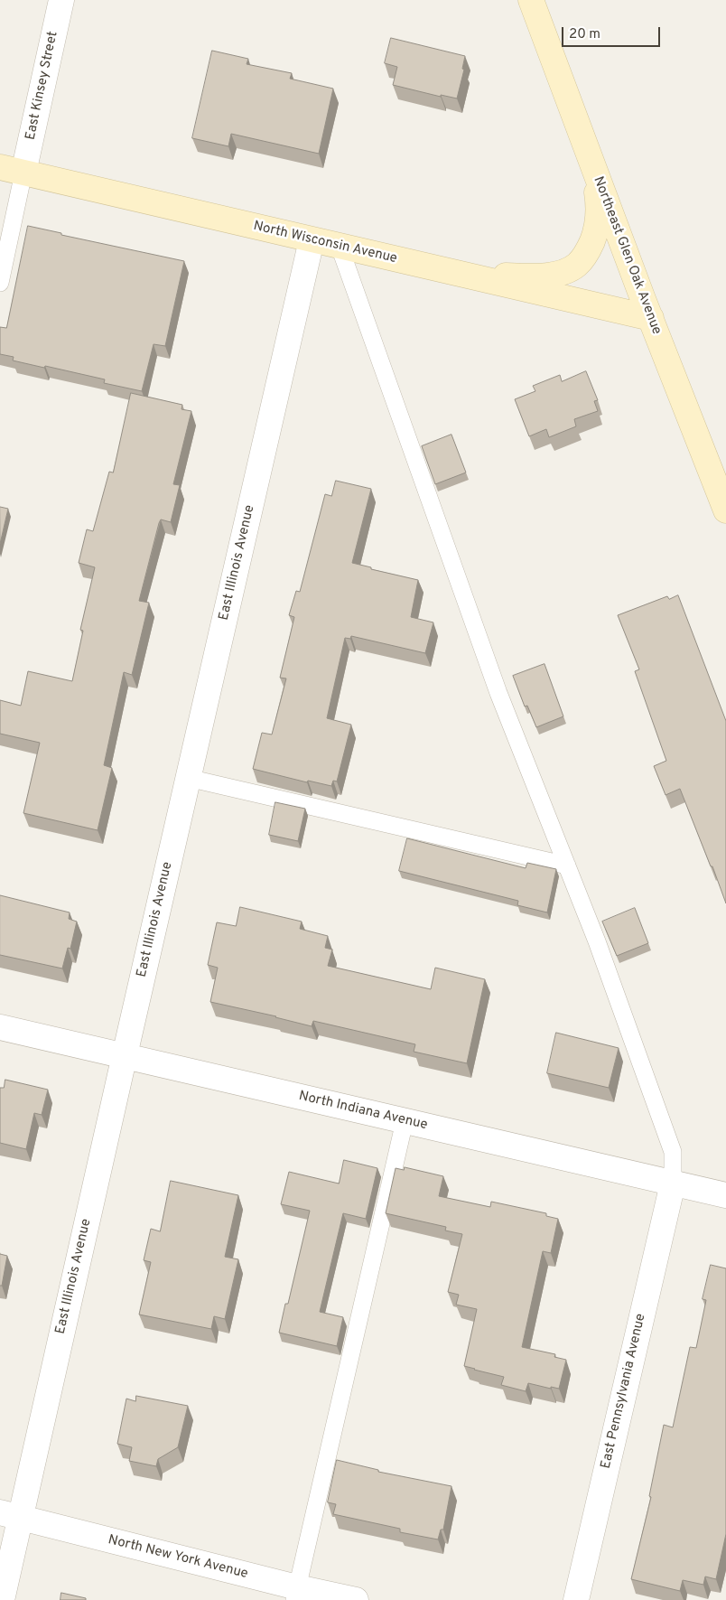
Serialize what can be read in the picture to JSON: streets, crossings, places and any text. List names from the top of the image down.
{
  "streets": {
    "street": [
      "East Kinsey Street",
      "North Wisconsin Avenue",
      "Northeast Glen Oak Avenue",
      "East Illinois Avenue",
      "North Indiana Avenue",
      "East Pennsylvania Avenue",
      "North New York Avenue"
    ]
  },
  "crossings": [
    ["East Kinsey Street", "North Wisconsin Avenue"],
    ["North Wisconsin Avenue", "Northeast Glen Oak Avenue"],
    ["North Wisconsin Avenue", "East Illinois Avenue"],
    ["East Illinois Avenue", "North Indiana Avenue"],
    ["East Illinois Avenue", "North New York Avenue"],
    ["North Indiana Avenue", "East Pennsylvania Avenue"]
  ],
  "scale_bar": "20 m"
}
